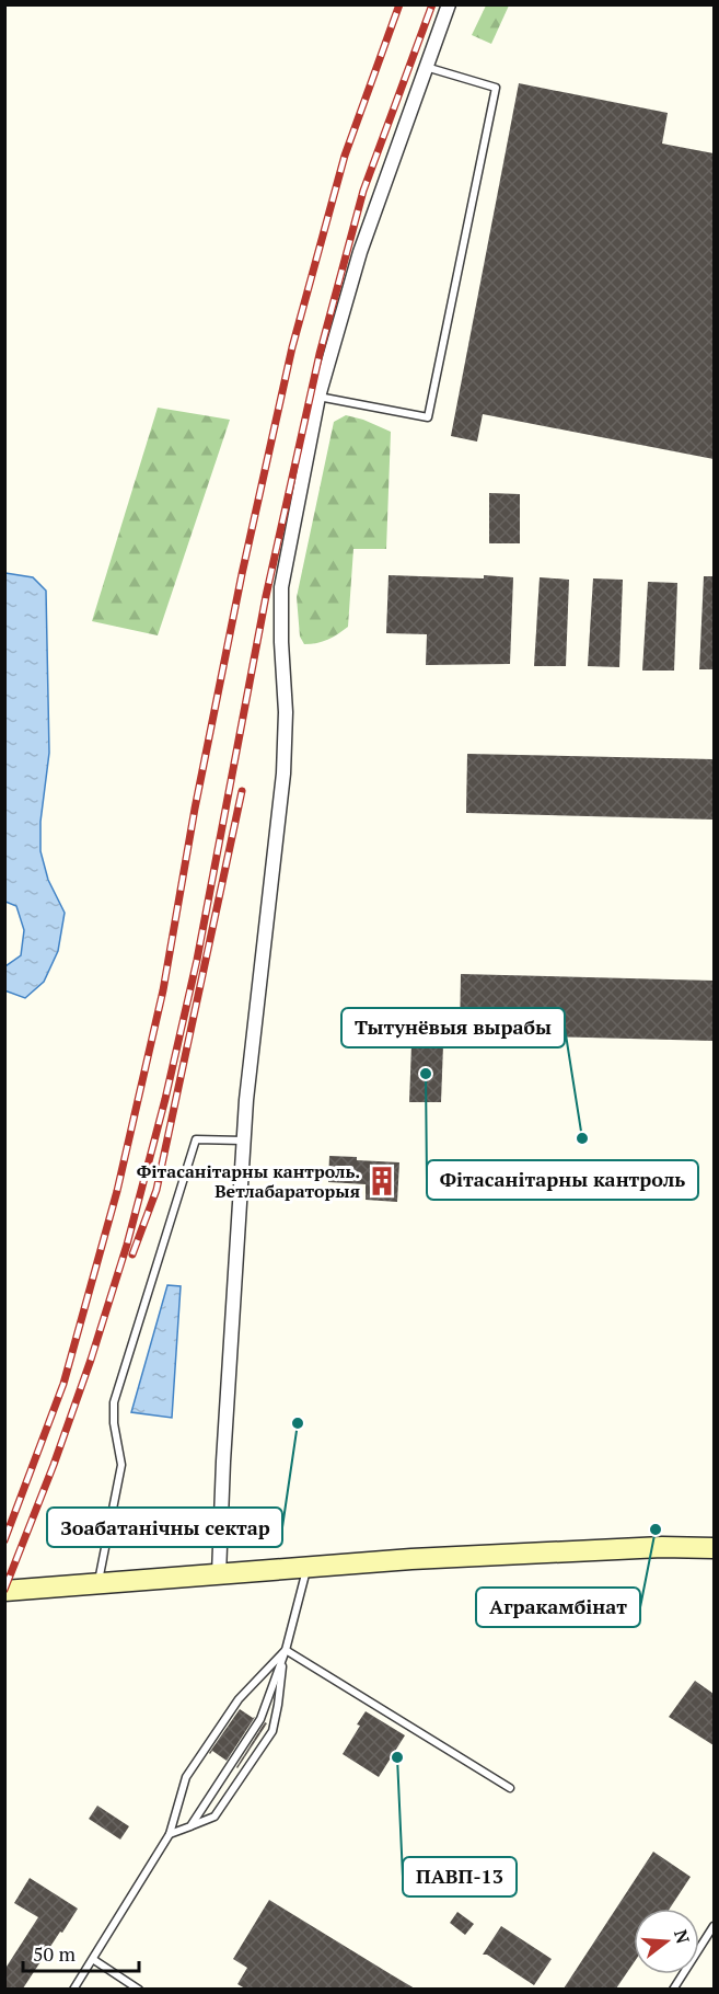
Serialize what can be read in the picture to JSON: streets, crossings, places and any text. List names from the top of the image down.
{
  "places": {
    "other": [
      "Фітасанітарны кантроль",
      "Тытунёвыя вырабы",
      "Зоабатанічны сектар",
      "Агракамбінат",
      "ПАВП-13"
    ],
    "building": ["Фітасанітарны кантроль. Ветлабараторыя"]
  },
  "scale_bar": "50 m",
  "north": "right"
}
